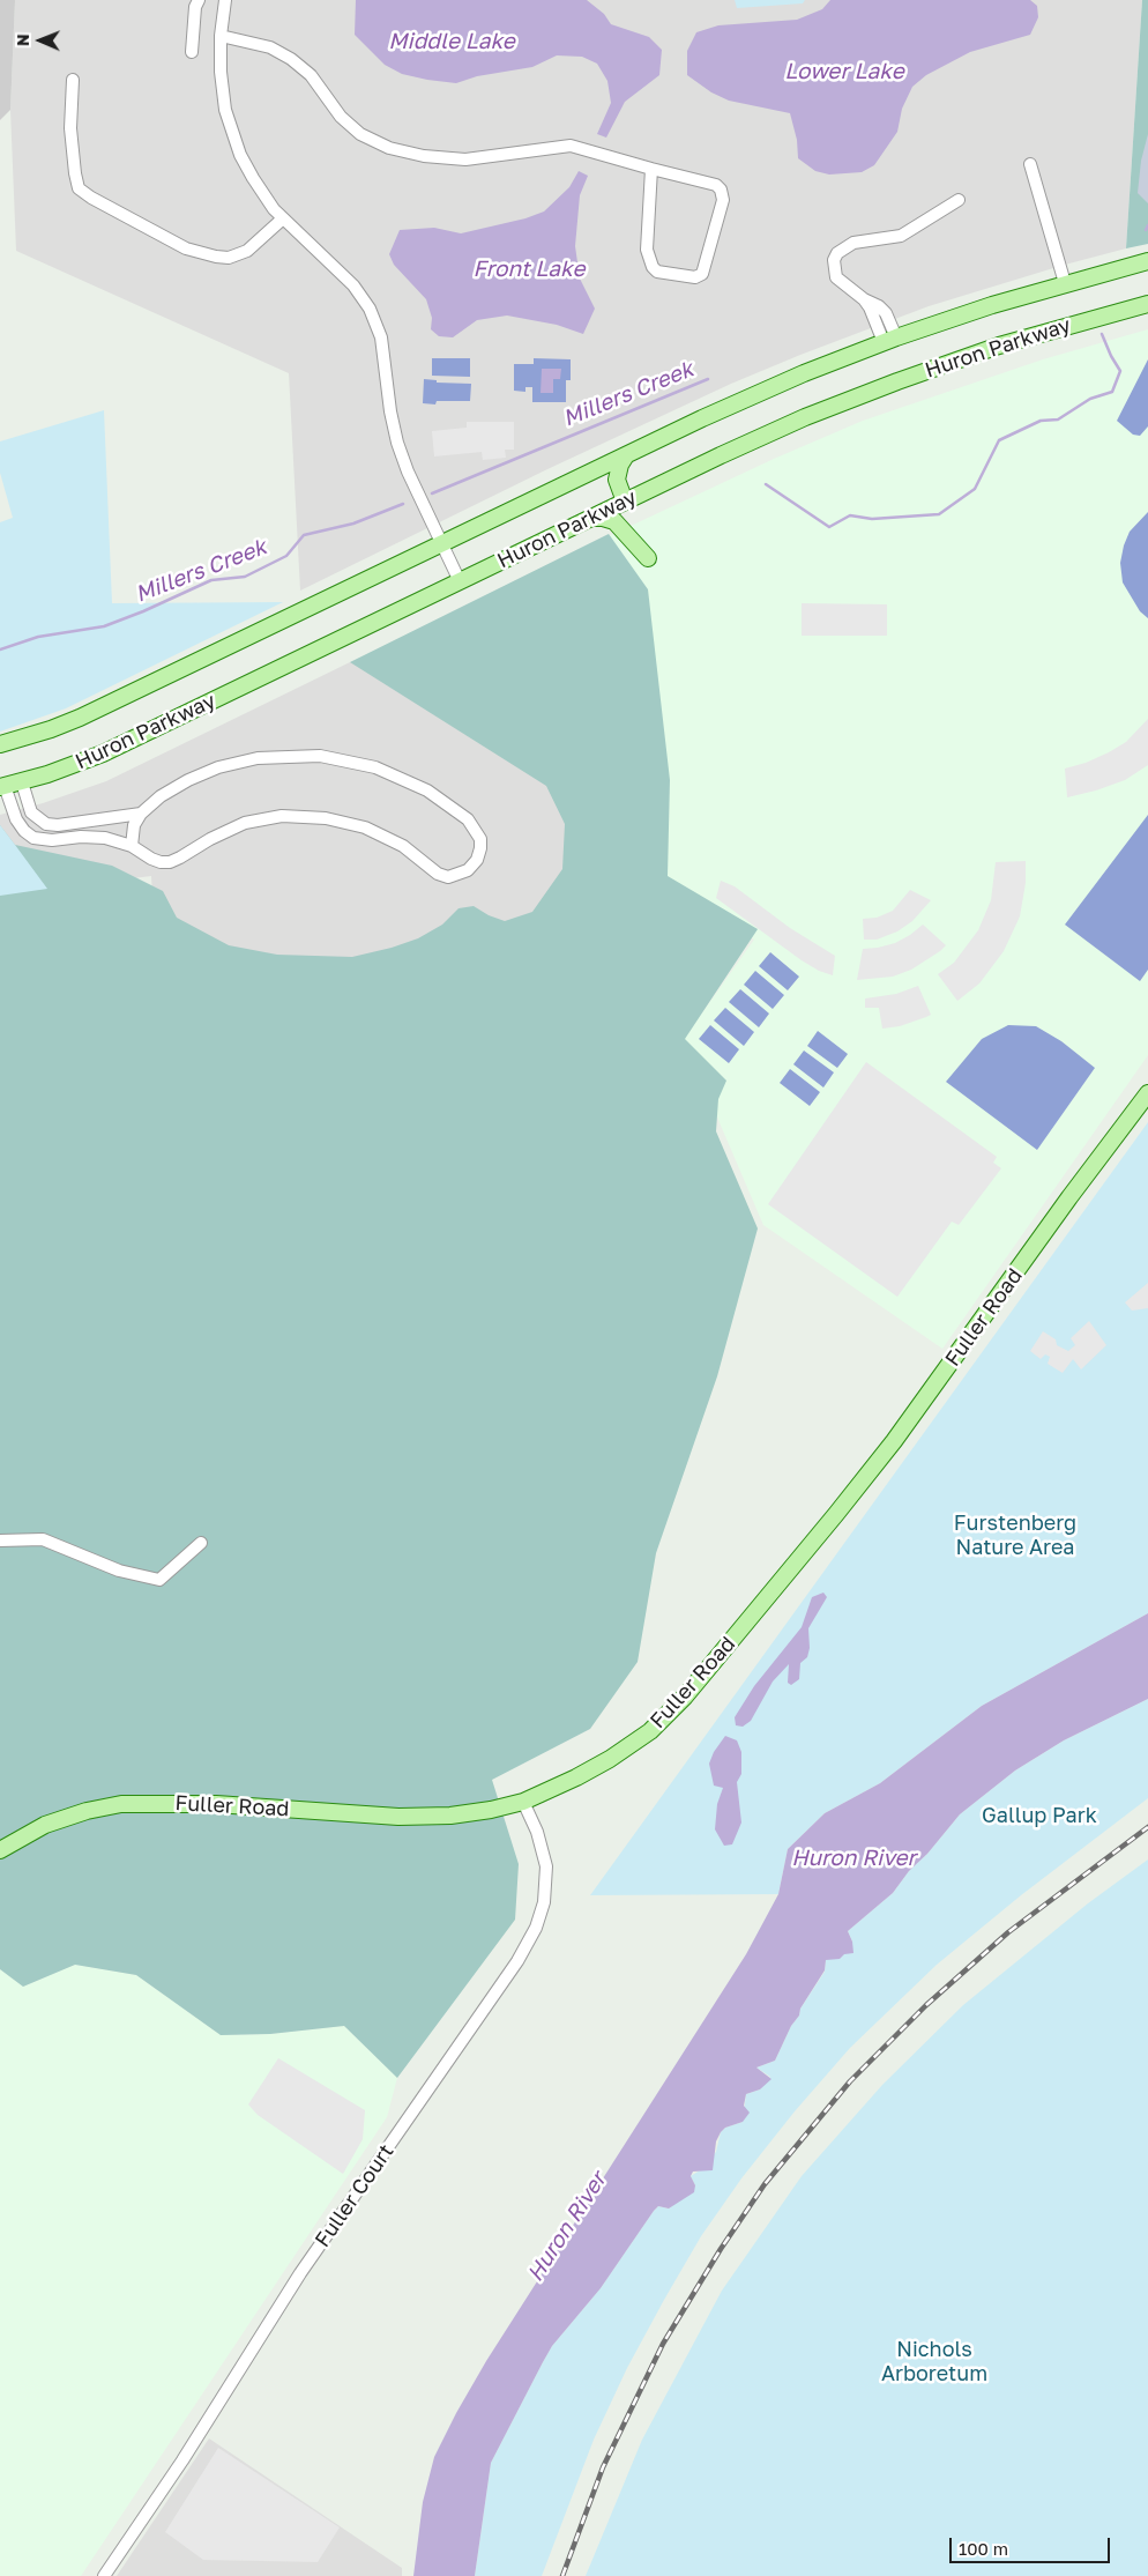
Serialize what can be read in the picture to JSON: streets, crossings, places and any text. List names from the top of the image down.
{
  "streets": {
    "main road": ["Huron Parkway", "Fuller Road"],
    "street": ["Fuller Court"]
  },
  "crossings": [
    ["Fuller Road", "Fuller Court"]
  ],
  "water": [
    "Middle Lake",
    "Lower Lake",
    "Front Lake",
    "Millers Creek",
    "Huron River"
  ],
  "parks": ["Furstenberg Nature Area", "Gallup Park", "Nichols Arboretum"],
  "scale_bar": "100 m",
  "north": "left"
}
